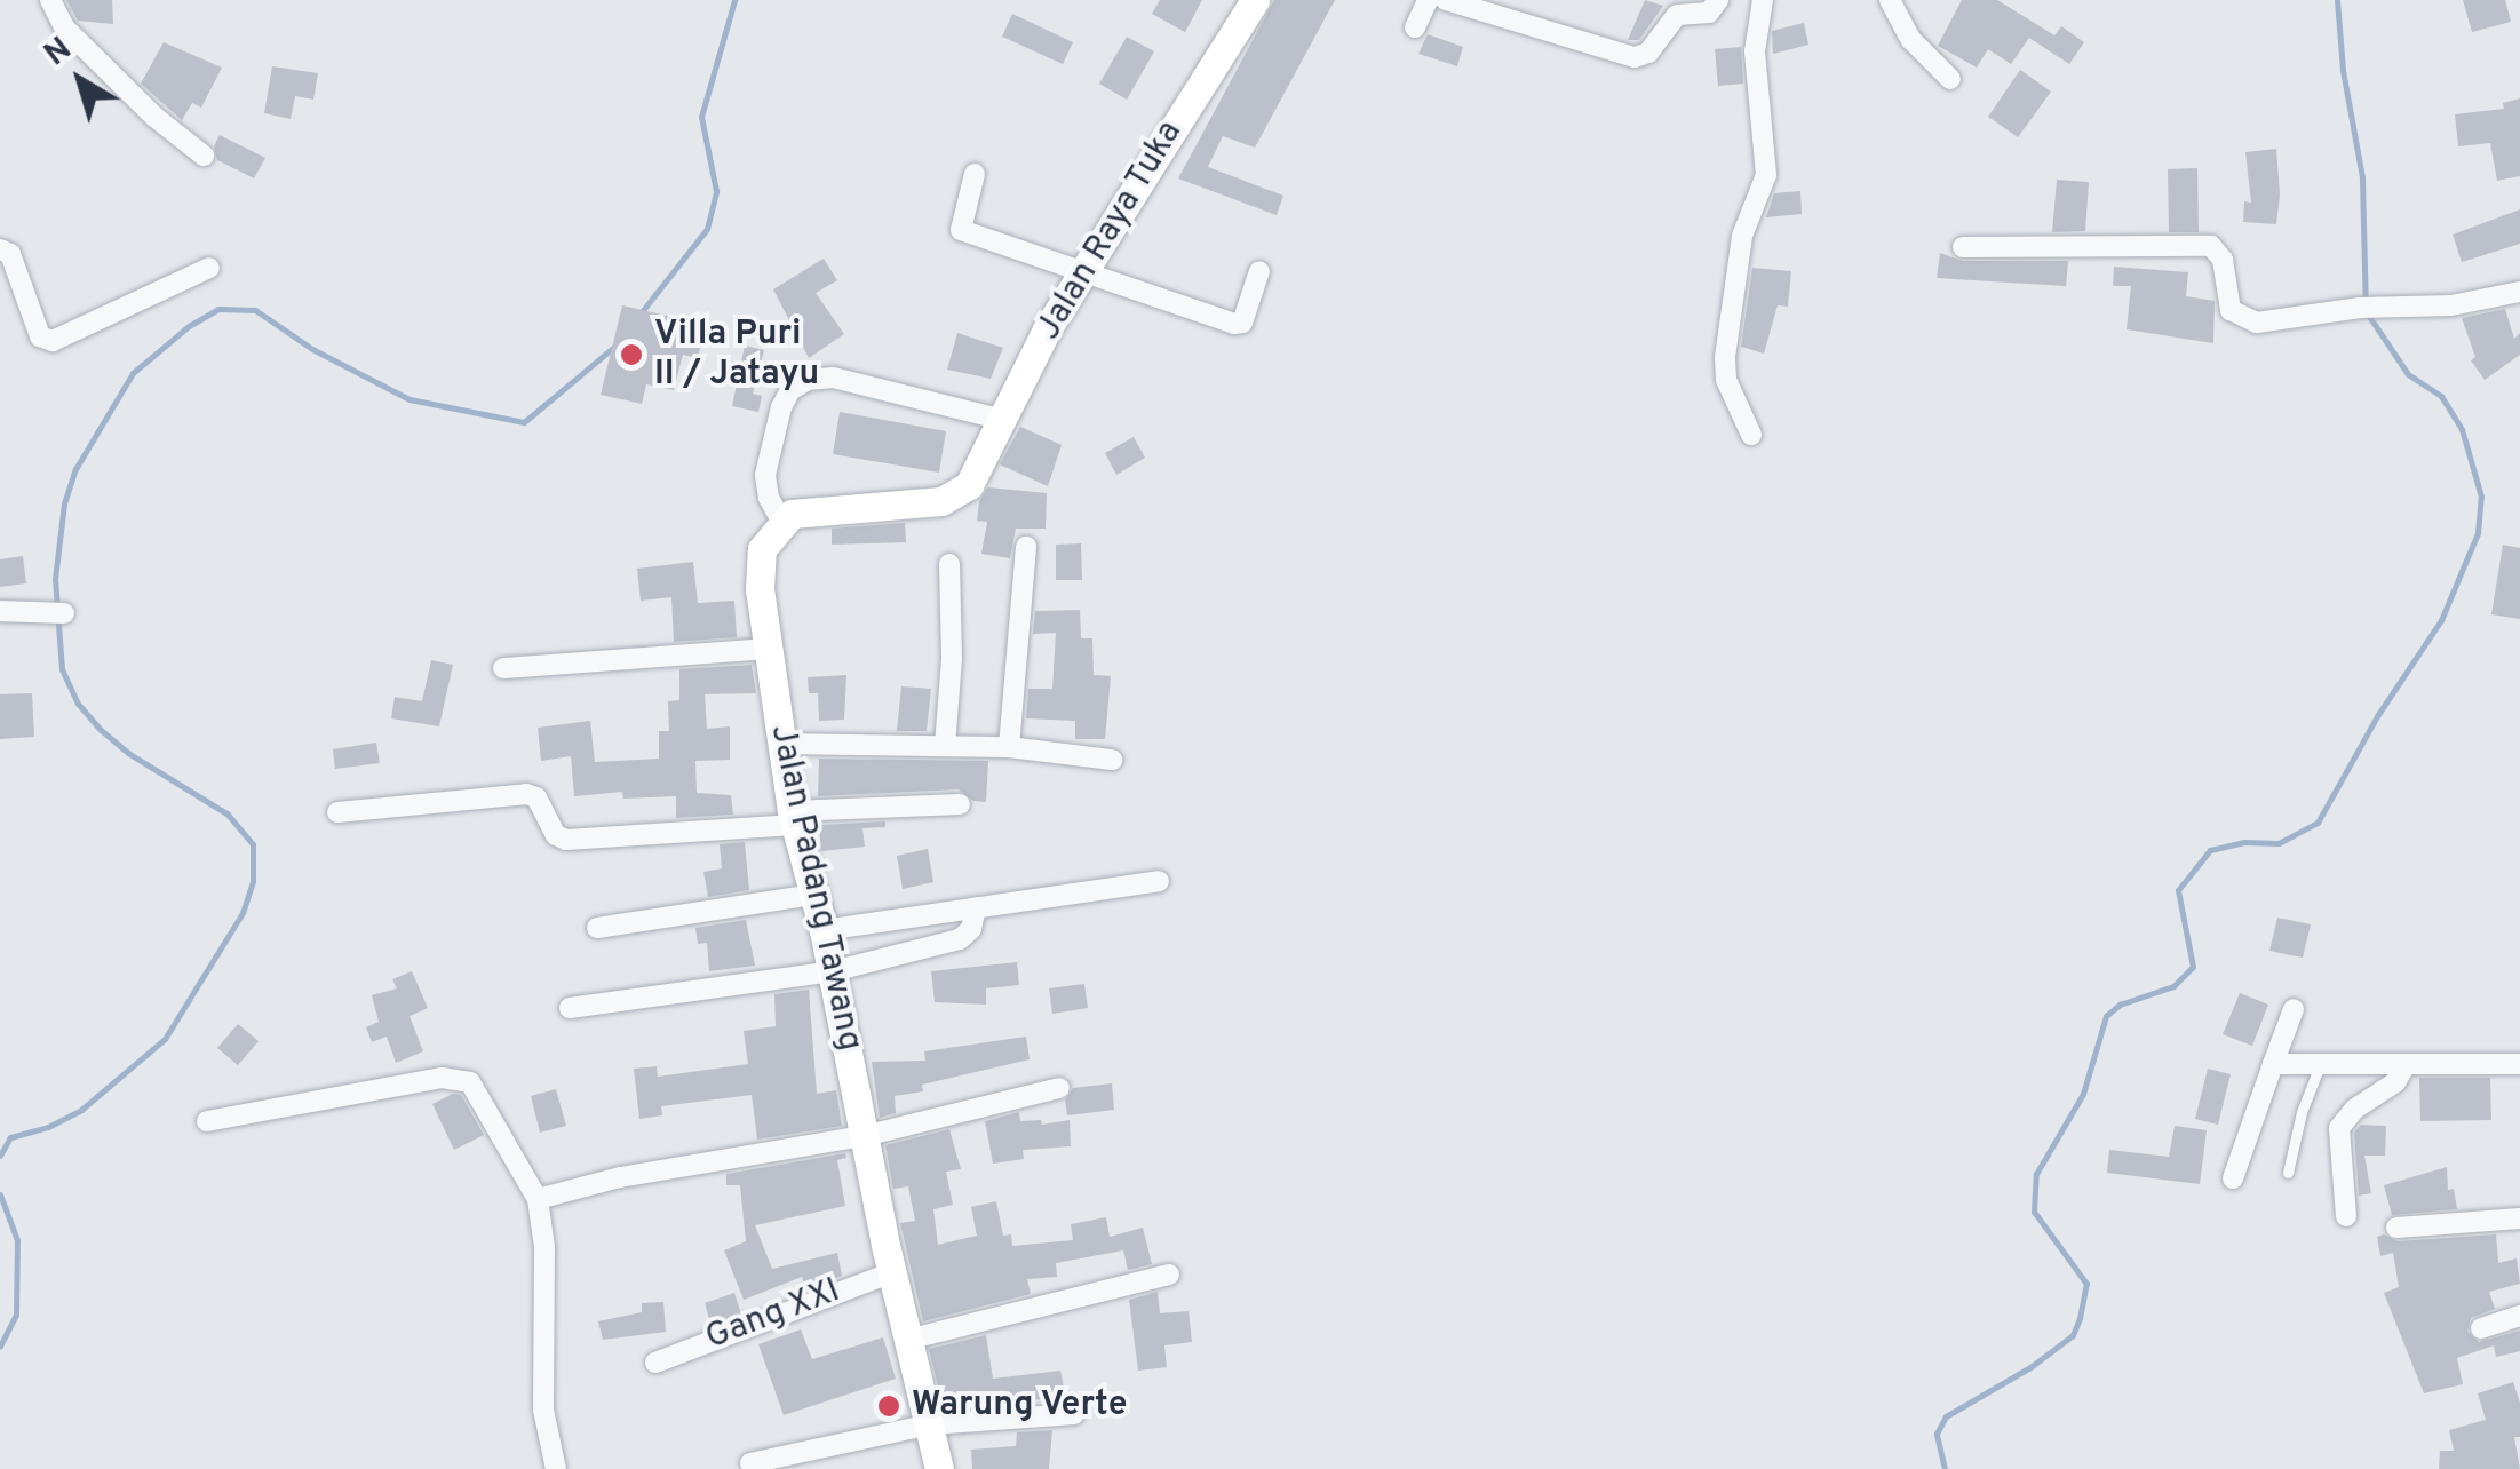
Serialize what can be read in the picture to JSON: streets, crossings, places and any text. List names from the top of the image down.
{
  "streets": {
    "street": ["Jalan Raya Tuka", "Jalan Padang Tawang", "Gang XXI"]
  },
  "crossings": [
    ["Jalan Raya Tuka", "Jalan Padang Tawang"],
    ["Jalan Padang Tawang", "Gang XXI"]
  ],
  "places": ["Villa Puri II / Jatayu", "Warung Verte"],
  "north": "top left"
}
